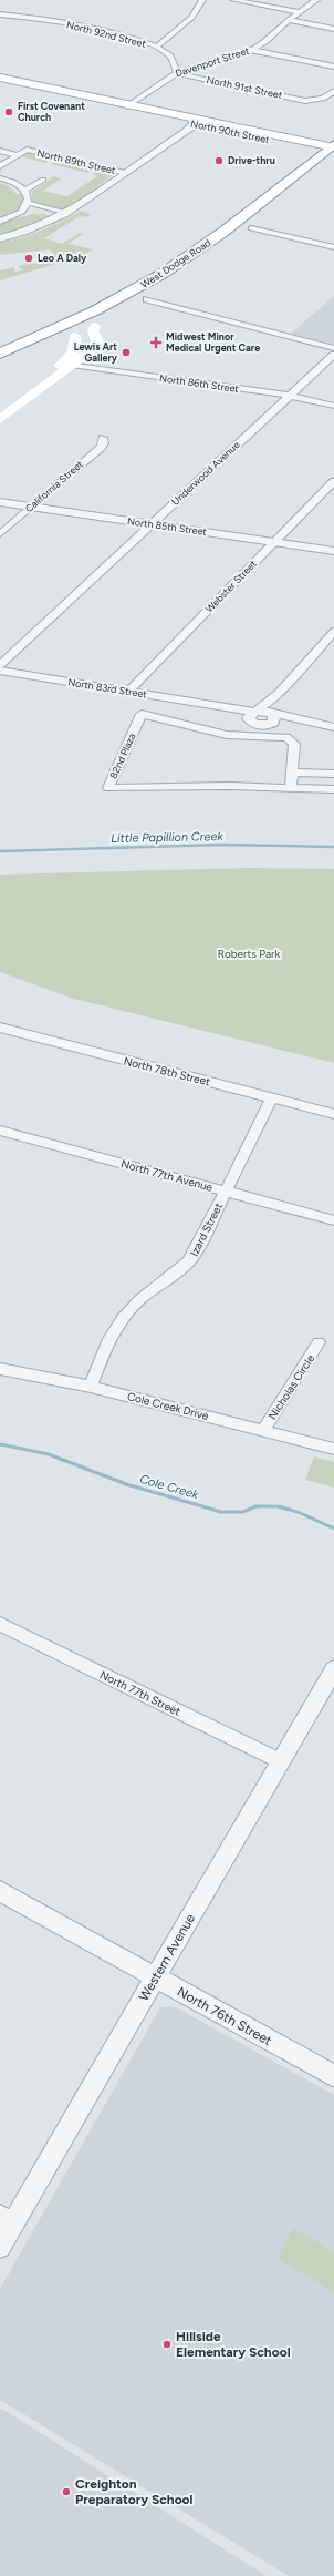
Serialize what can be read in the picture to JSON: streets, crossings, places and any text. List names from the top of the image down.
{
  "streets": {
    "highway": ["West Dodge Road"],
    "main road": ["North 90th Street"],
    "street": [
      "North 92nd Street",
      "Davenport Street",
      "North 91st Street",
      "North 89th Street",
      "North 86th Street",
      "Underwood Avenue",
      "California Street",
      "North 85th Street",
      "Webster Street",
      "North 83rd Street",
      "82nd Plaza",
      "North 78th Street",
      "North 77th Avenue",
      "Izard Street",
      "Nicholas Circle",
      "Cole Creek Drive",
      "North 77th Street",
      "Western Avenue",
      "North 76th Street"
    ]
  },
  "crossings": [
    ["North 92nd Street", "Davenport Street"],
    ["North 92nd Street", "North 91st Street"],
    ["Davenport Street", "North 91st Street"],
    ["Davenport Street", "North 90th Street"],
    ["North 90th Street", "West Dodge Road"],
    ["North 86th Street", "Underwood Avenue"],
    ["Underwood Avenue", "North 85th Street"],
    ["California Street", "North 85th Street"],
    ["North 85th Street", "Webster Street"],
    ["Webster Street", "North 83rd Street"],
    ["North 83rd Street", "82nd Plaza"],
    ["North 78th Street", "Izard Street"],
    ["North 77th Avenue", "Izard Street"],
    ["Izard Street", "Cole Creek Drive"],
    ["Nicholas Circle", "Cole Creek Drive"],
    ["North 77th Street", "Western Avenue"],
    ["Western Avenue", "North 76th Street"]
  ],
  "water": ["Little Papillion Creek", "Cole Creek"],
  "parks": ["Roberts Park"],
  "places": {
    "other": [
      "First Covenant Church",
      "Drive-thru",
      "Leo A Daly",
      "Lewis Art Gallery",
      "Hillside Elementary School",
      "Creighton Preparatory School"
    ],
    "health": ["Midwest Minor Medical Urgent Care"]
  }
}
